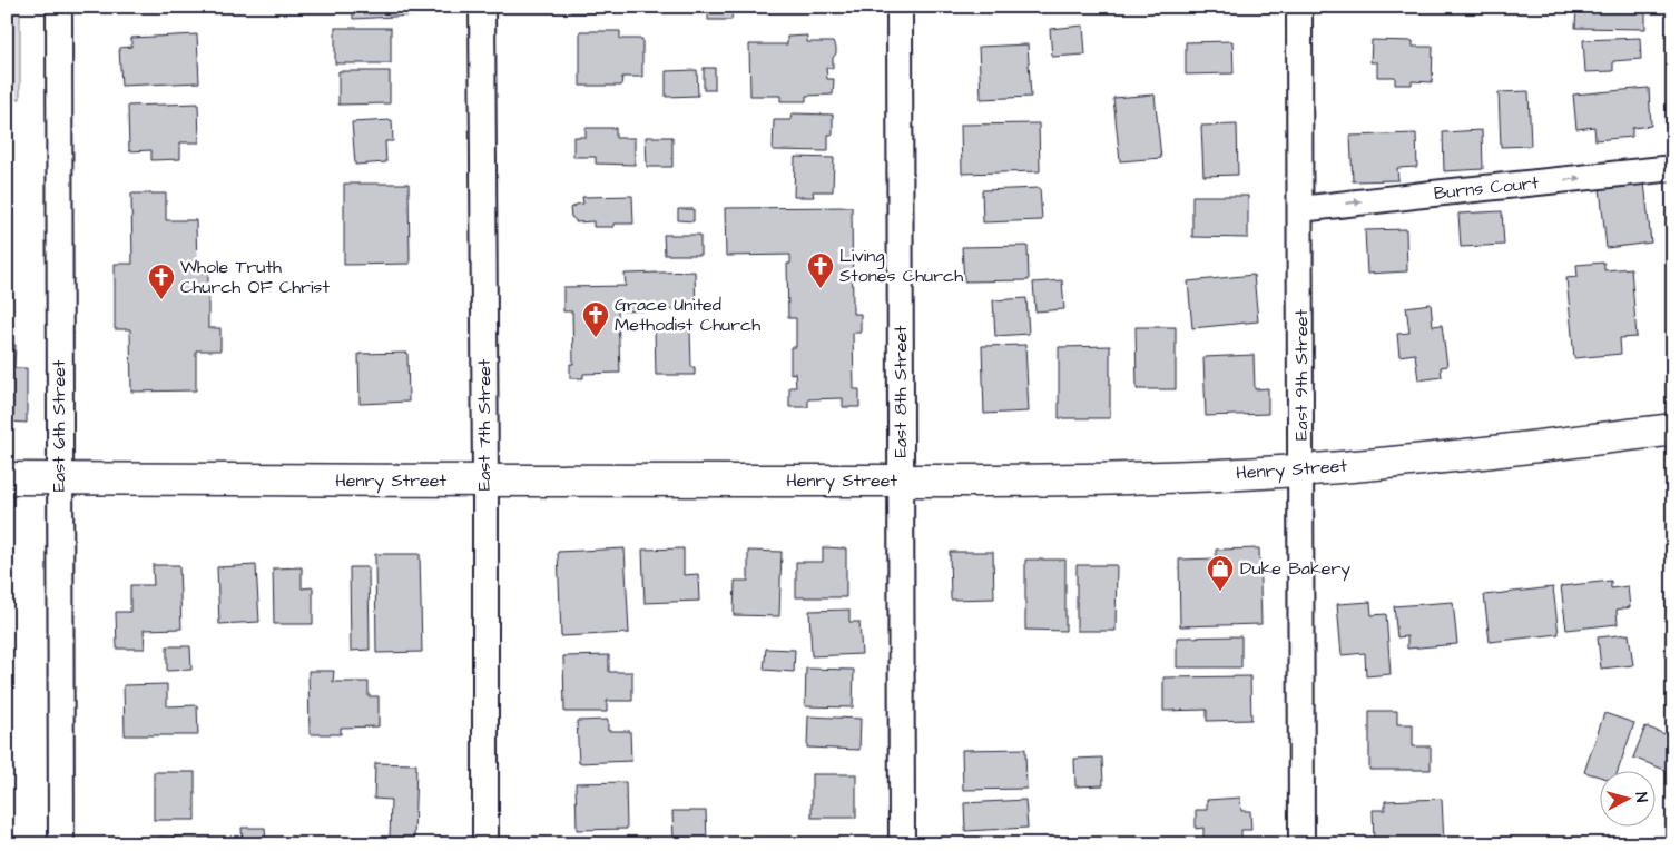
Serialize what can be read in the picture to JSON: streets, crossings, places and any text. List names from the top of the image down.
{
  "streets": {
    "street": [
      "Burns Court",
      "East 9th Street",
      "East 8th Street",
      "East 7th Street",
      "East 6th Street",
      "Henry Street"
    ]
  },
  "crossings": [
    ["Burns Court", "East 9th Street"],
    ["East 9th Street", "Henry Street"],
    ["East 8th Street", "Henry Street"],
    ["East 7th Street", "Henry Street"],
    ["East 6th Street", "Henry Street"]
  ],
  "one_way": ["Burns Court"],
  "places": {
    "church": ["Living Stones Church", "Whole Truth Church OF Christ", "Grace United Methodist Church"],
    "shop": ["Duke Bakery"]
  },
  "north": "right"
}
